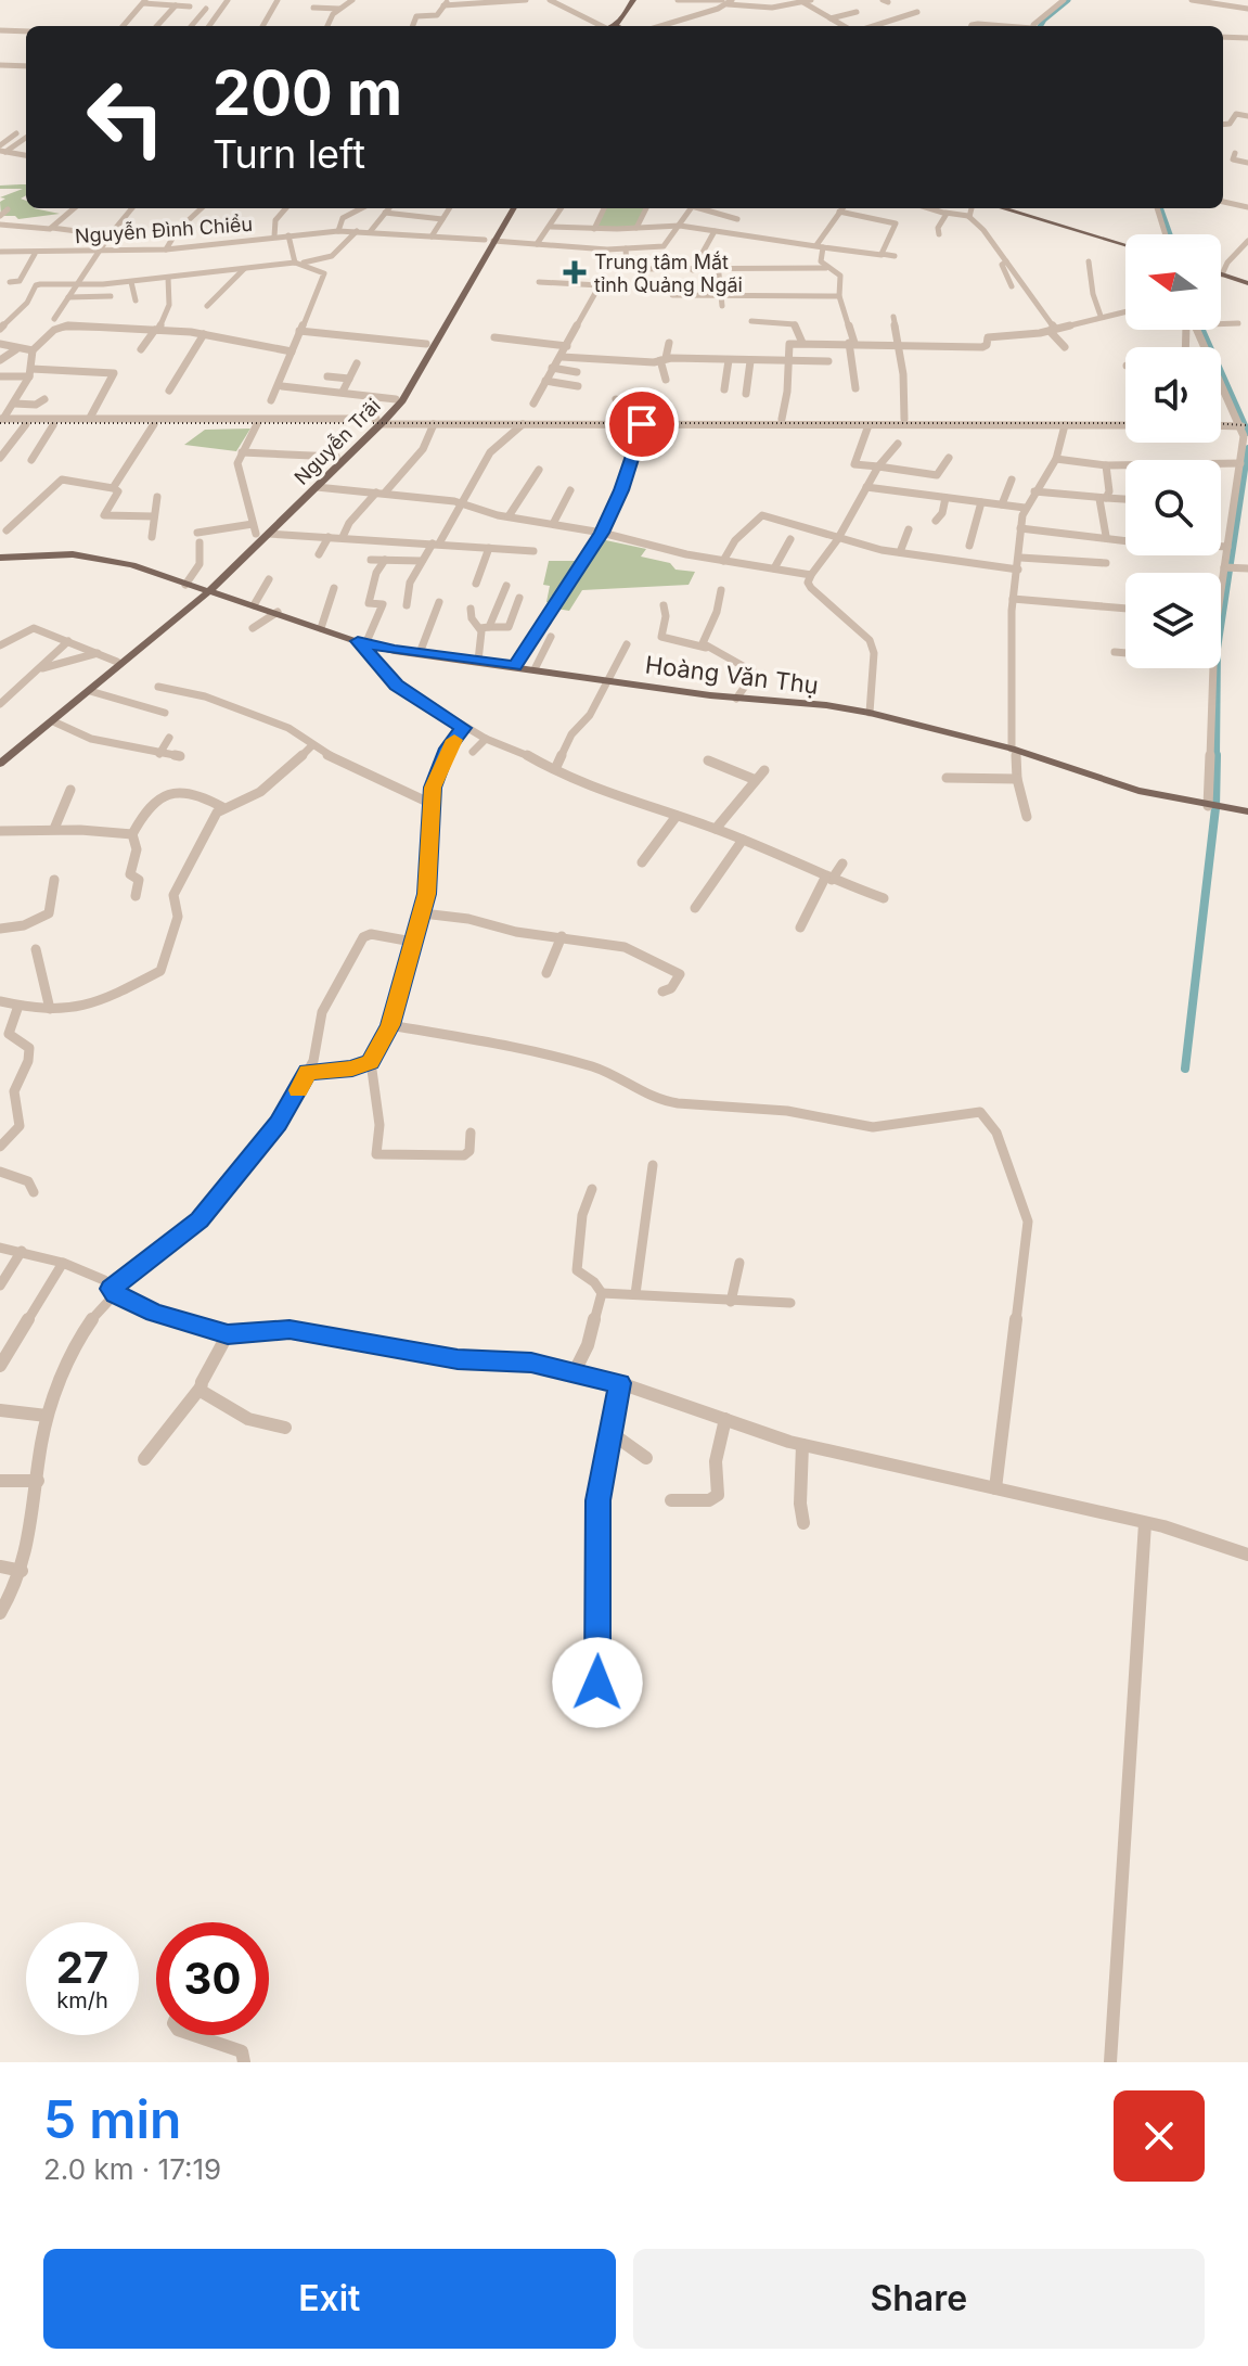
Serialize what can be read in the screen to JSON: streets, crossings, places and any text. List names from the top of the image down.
{
  "streets": {
    "main road": ["Nguyễn Trãi", "Hoàng Văn Thụ"],
    "street": ["Nguyễn Đình Chiểu"]
  },
  "crossings": [
    ["Nguyễn Đình Chiểu", "Nguyễn Trãi"],
    ["Nguyễn Trãi", "Hoàng Văn Thụ"]
  ],
  "places": {
    "health": ["Trung tâm Mắt tỉnh Quảng Ngãi"]
  },
  "north": "left",
  "page": {
    "turn": ["200 m", "Turn left"],
    "speed": "27 km/h",
    "limit": "30",
    "heading": ["5 min", "2.0 km · 17:19"],
    "buttons": ["Exit", "Share"]
  }
}
